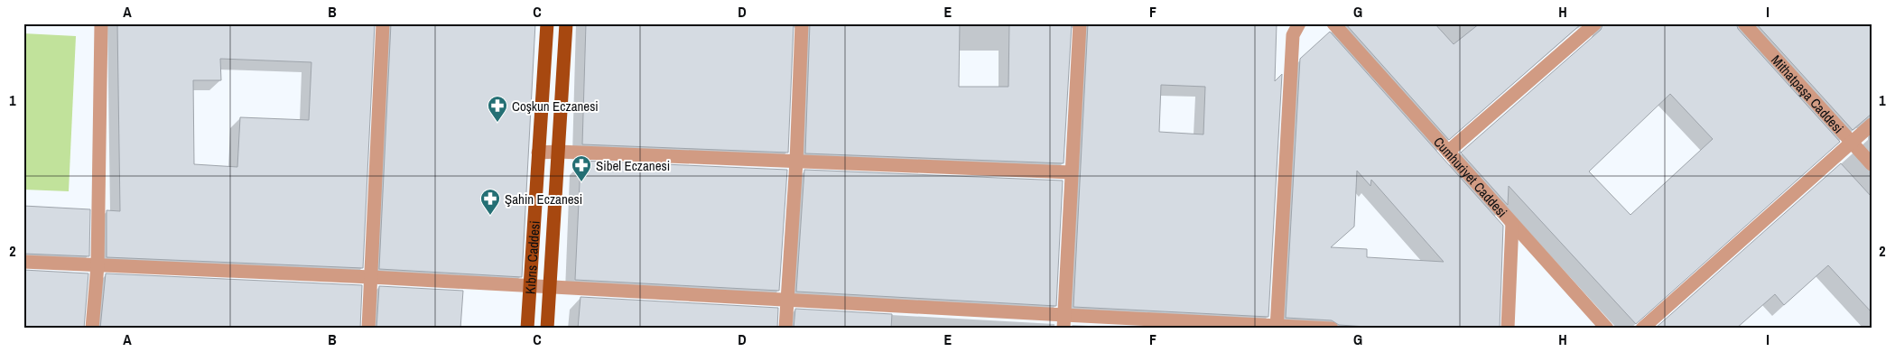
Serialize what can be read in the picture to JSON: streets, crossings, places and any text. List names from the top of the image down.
{
  "streets": {
    "main road": ["Kıbrıs Caddesi"],
    "street": ["Mithatpaşa Caddesi", "Cumhuriyet Caddesi"]
  },
  "places": {
    "pharmacy": ["Coşkun Eczanesi", "Sibel Eczanesi", "Şahin Eczanesi"]
  },
  "grid": {
    "columns": [
      "A",
      "B",
      "C",
      "D",
      "E",
      "F",
      "G",
      "H",
      "I"
    ],
    "rows": ["1", "2"]
  }
}
